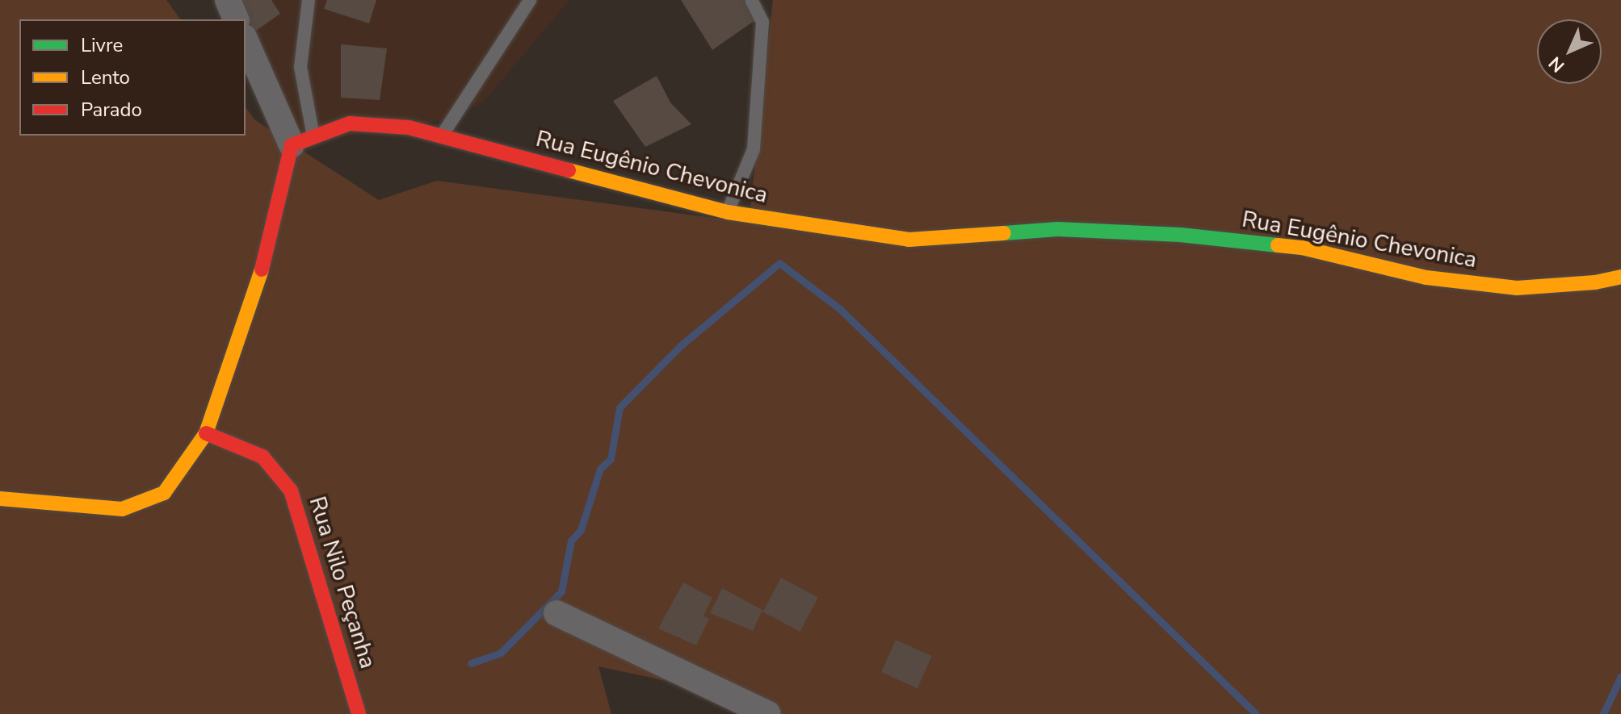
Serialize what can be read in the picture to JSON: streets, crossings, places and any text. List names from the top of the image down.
{
  "streets": {
    "street": ["Rua Eugênio Chevonica", "Rua Nilo Peçanha"]
  },
  "legend": ["Livre", "Lento", "Parado"],
  "north": "bottom left"
}
